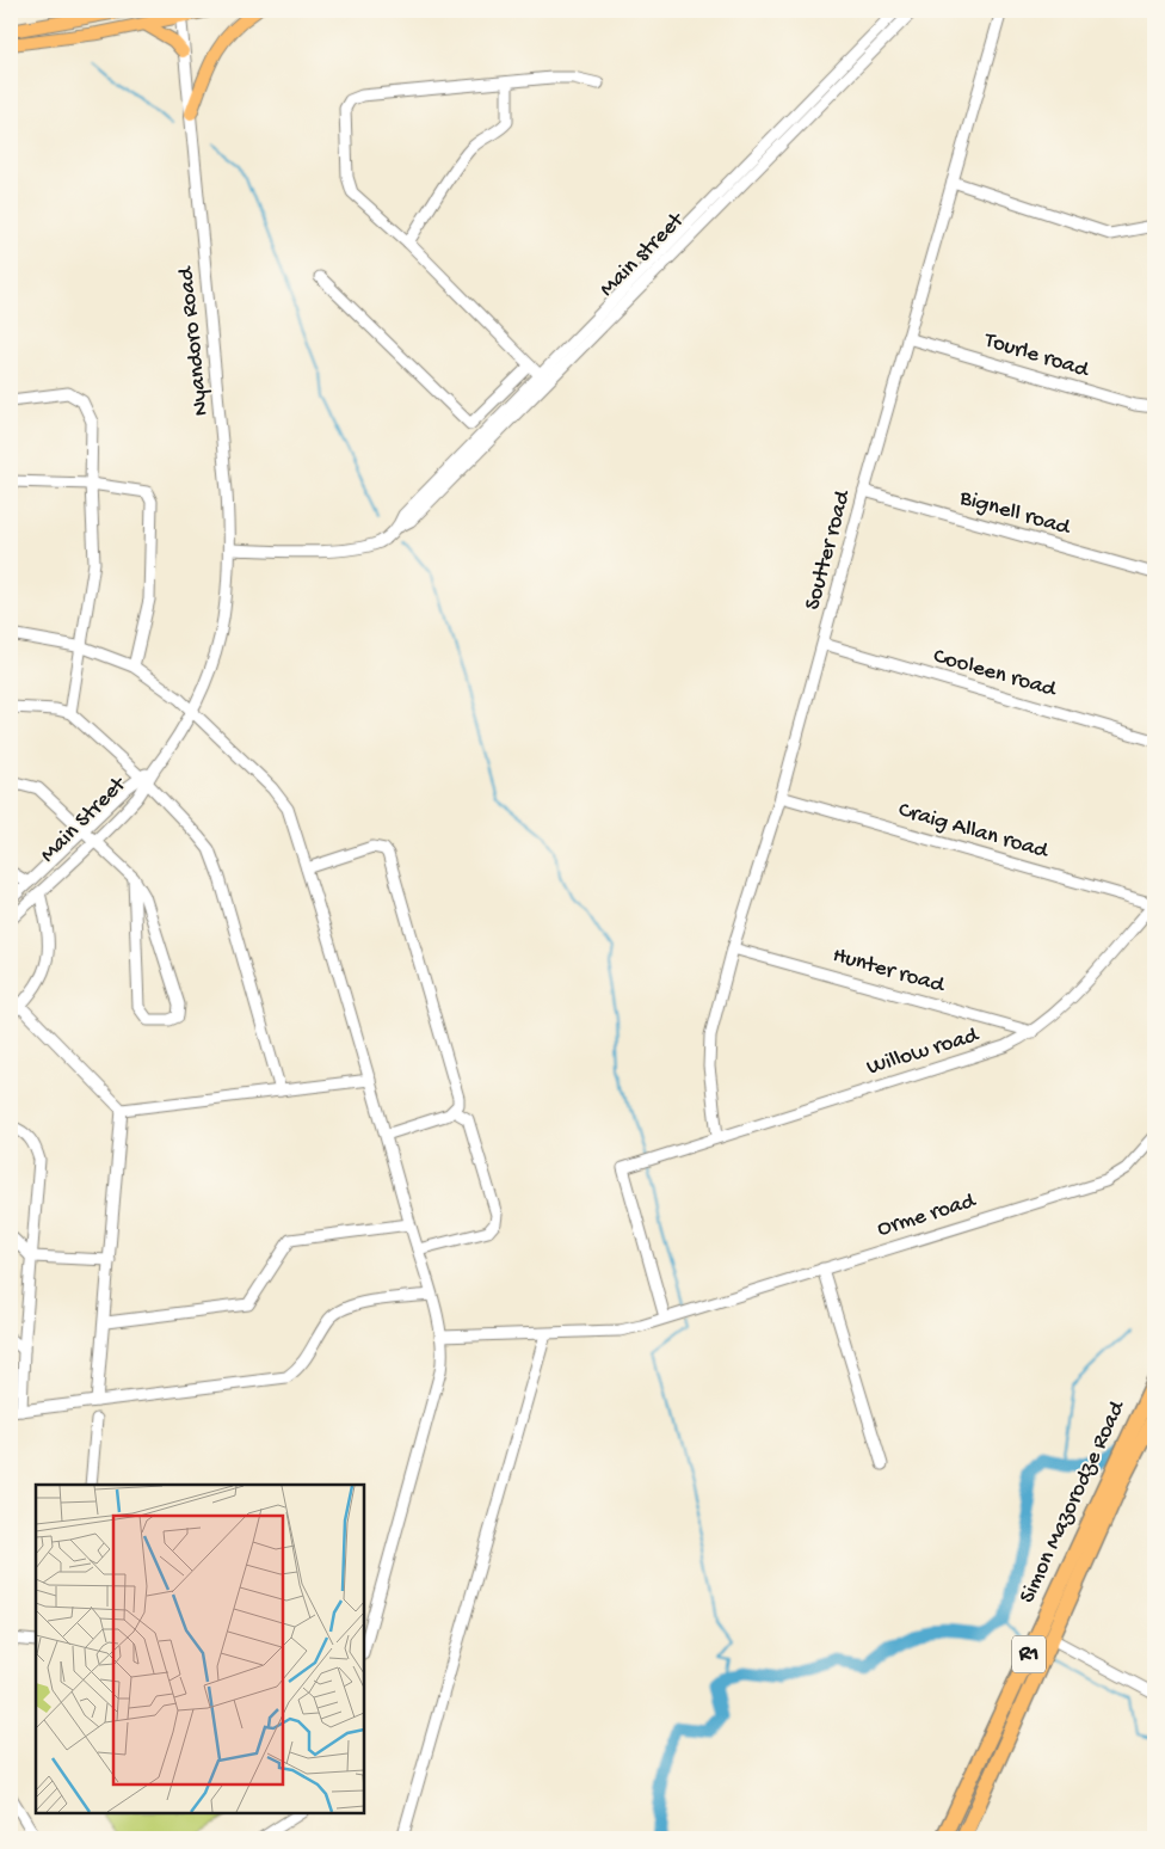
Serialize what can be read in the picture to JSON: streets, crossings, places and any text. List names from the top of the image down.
{
  "streets": {
    "highway": ["Simon Mazorodze Road", "R1"],
    "street": [
      "Main street",
      "Nyandoro Road",
      "Tourle road",
      "Bignell road",
      "Soutter road",
      "Cooleen road",
      "Main Street",
      "Craig Allan road",
      "Hunter road",
      "Willow road",
      "Orme road"
    ]
  },
  "crossings": [
    ["Main street", "Nyandoro Road"],
    ["Nyandoro Road", "Main Street"],
    ["Tourle road", "Soutter road"],
    ["Bignell road", "Soutter road"],
    ["Soutter road", "Cooleen road"],
    ["Soutter road", "Craig Allan road"],
    ["Soutter road", "Hunter road"],
    ["Soutter road", "Willow road"],
    ["Craig Allan road", "Willow road"],
    ["Hunter road", "Willow road"],
    ["Willow road", "Orme road"]
  ]
}
